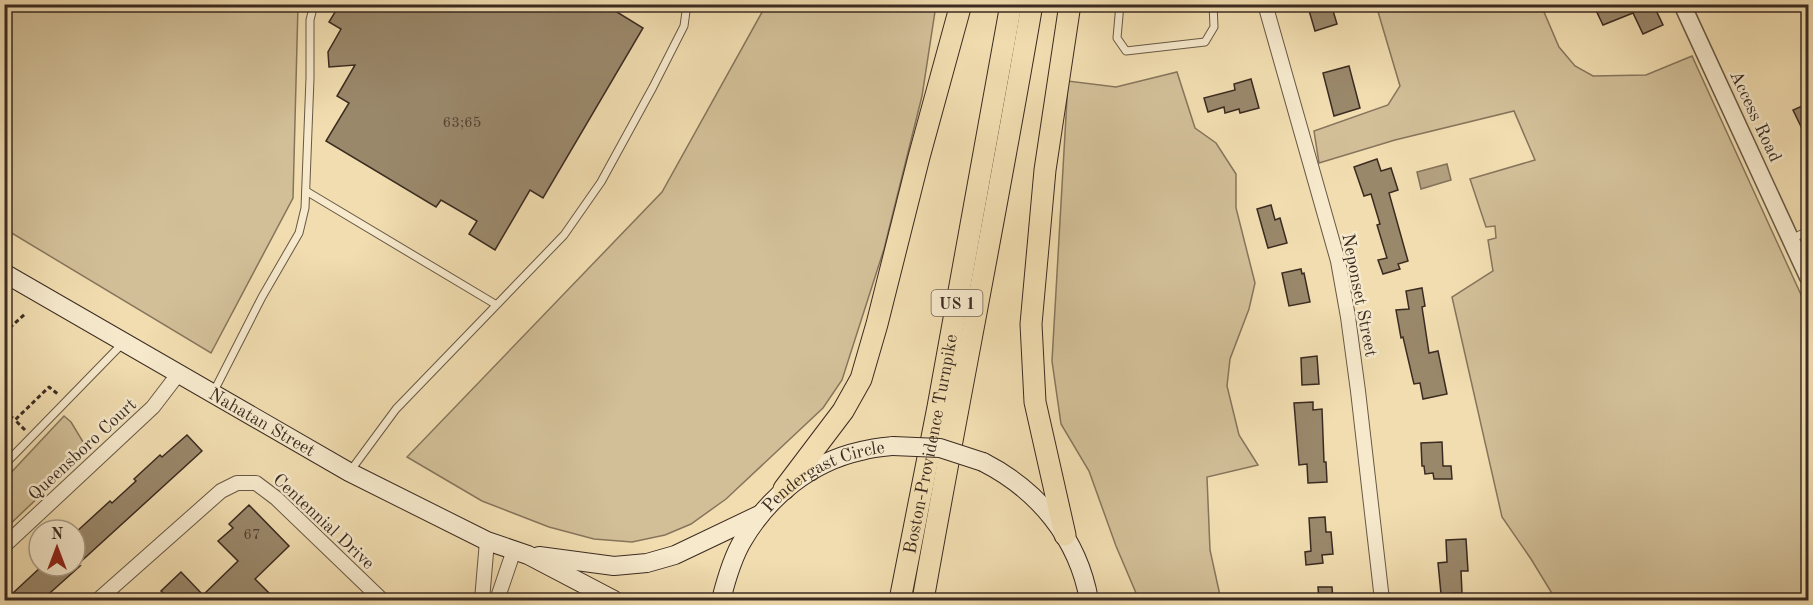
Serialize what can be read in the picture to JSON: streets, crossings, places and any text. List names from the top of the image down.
{
  "streets": {
    "main road": [
      "US 1",
      "Nahatan Street",
      "Boston-Providence Turnpike",
      "Pendergast Circle"
    ],
    "street": [
      "Access Road",
      "Neponset Street",
      "Queensboro Court",
      "Centennial Drive"
    ]
  },
  "crossings": [
    ["Nahatan Street", "Queensboro Court"],
    ["Nahatan Street", "Pendergast Circle"]
  ],
  "house_numbers": ["63;65", "67"],
  "north": "top"
}
